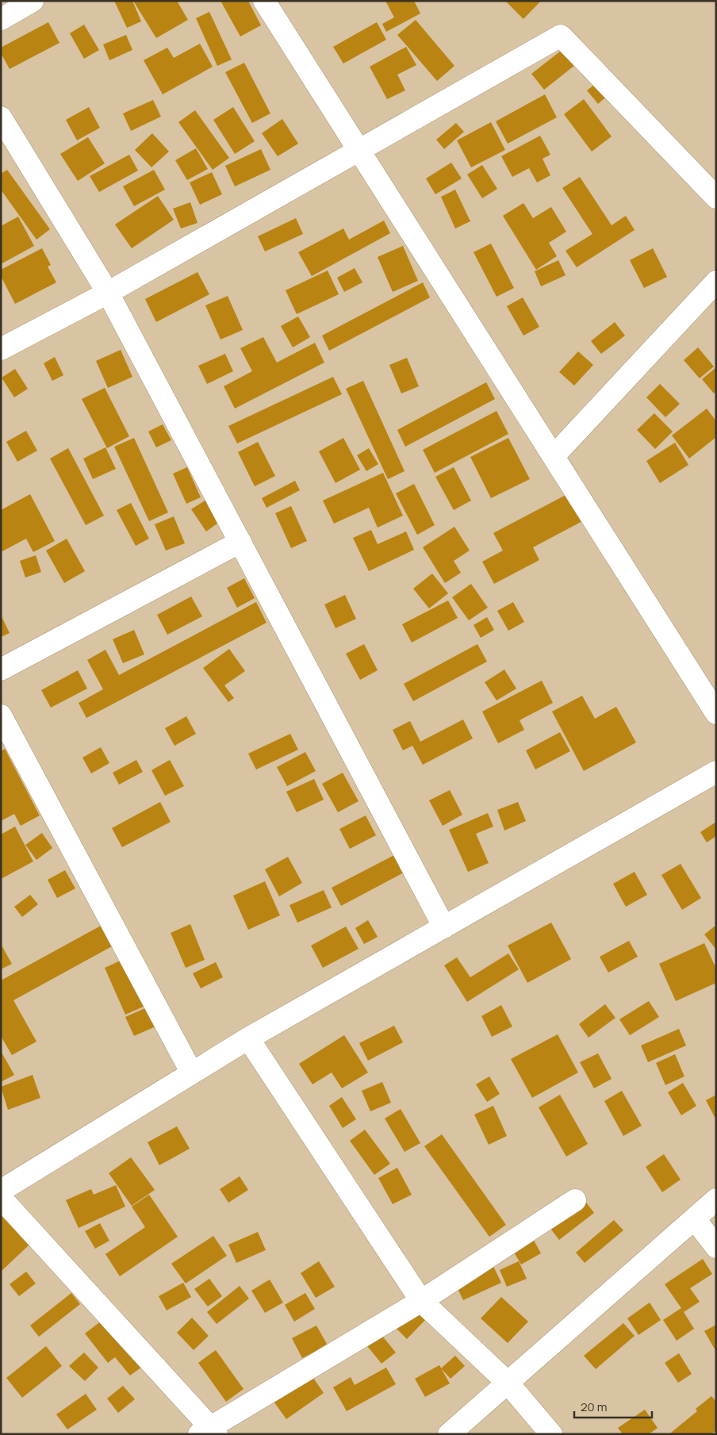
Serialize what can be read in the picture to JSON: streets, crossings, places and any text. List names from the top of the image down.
{
  "scale_bar": "20 m"
}
